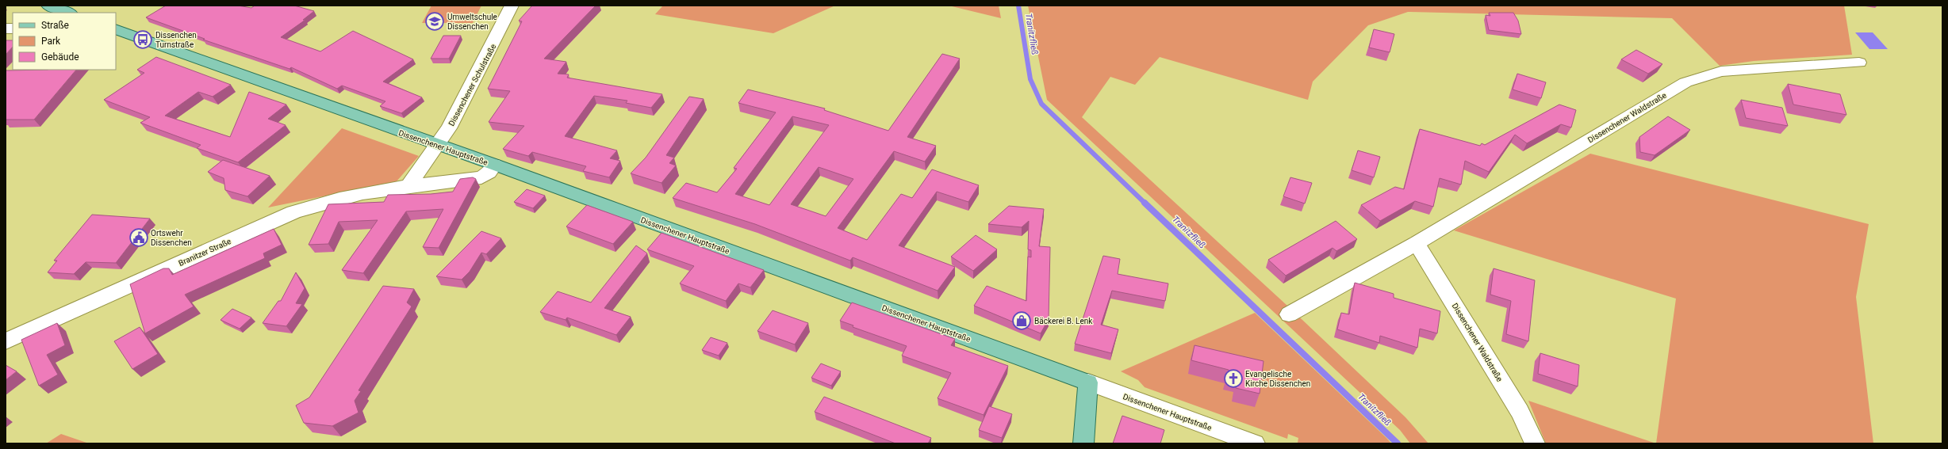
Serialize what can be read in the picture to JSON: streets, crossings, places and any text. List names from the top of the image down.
{
  "streets": {
    "main road": ["Dissenchener Hauptstraße"],
    "street": ["Dissenchener Schulstraße", "Dissenchener Waldstraße", "Branitzer Straße"]
  },
  "crossings": [
    ["Dissenchener Schulstraße", "Dissenchener Hauptstraße"],
    ["Dissenchener Hauptstraße", "Branitzer Straße"]
  ],
  "water": ["Tranitzfließ"],
  "places": {
    "school or university": ["Umweltschule Dissenchen"],
    "bus stop": ["Dissenchen Turnstraße"],
    "public building": ["Ortswehr Dissenchen"],
    "shop": ["Bäckerei B. Lenk"],
    "church": ["Evangelische Kirche Dissenchen"]
  },
  "legend": ["Straße", "Park", "Gebäude"]
}
